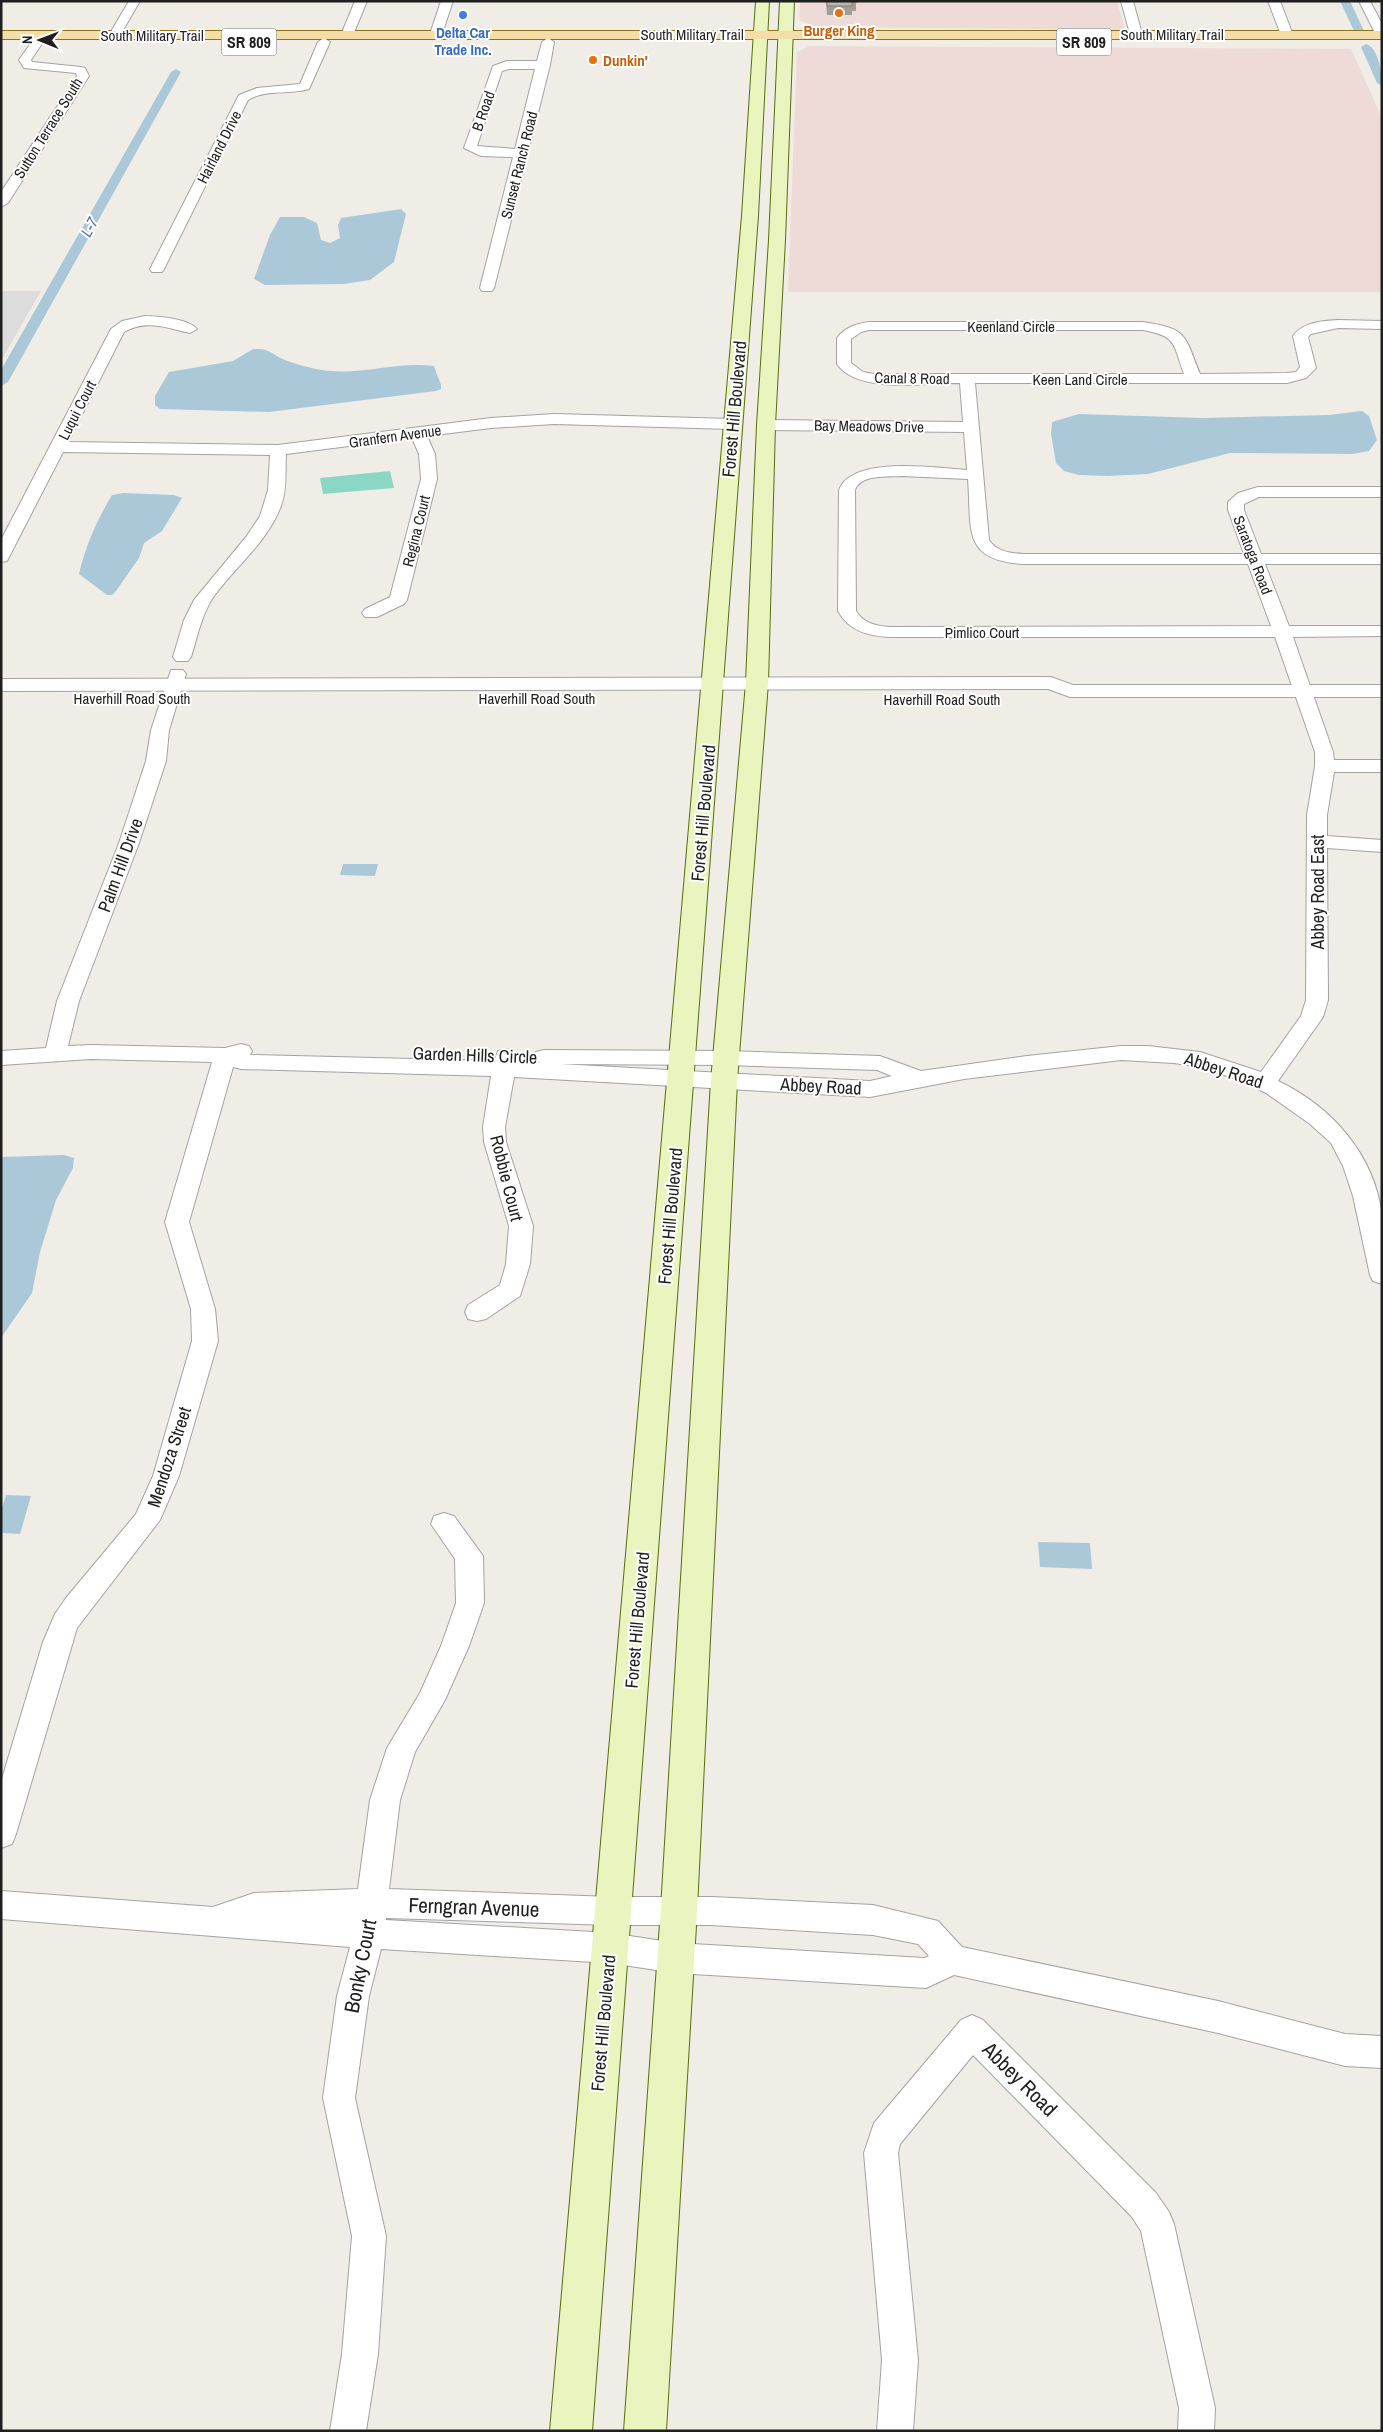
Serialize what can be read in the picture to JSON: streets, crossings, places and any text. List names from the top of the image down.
{
  "streets": {
    "main road": ["South Military Trail", "SR 809", "Forest Hill Boulevard"],
    "street": [
      "B Road",
      "Sutton Terrace South",
      "Hairland Drive",
      "Sunset Ranch Road",
      "Keenland Circle",
      "Canal 8 Road",
      "Keen Land Circle",
      "Luqui Court",
      "Bay Meadows Drive",
      "Granfern Avenue",
      "Regina Court",
      "Saratoga Road",
      "Pimlico Court",
      "Haverhill Road South",
      "Palm Hill Drive",
      "Abbey Road East",
      "Garden Hills Circle",
      "Abbey Road",
      "Robbie Court",
      "Mendoza Street",
      "Ferngran Avenue",
      "Bonky Court"
    ]
  },
  "crossings": [
    ["South Military Trail", "Sutton Terrace South"],
    ["South Military Trail", "Hairland Drive"],
    ["South Military Trail", "Sunset Ranch Road"],
    ["South Military Trail", "Forest Hill Boulevard"],
    ["B Road", "Sunset Ranch Road"],
    ["Keenland Circle", "Canal 8 Road"],
    ["Keenland Circle", "Keen Land Circle"],
    ["Canal 8 Road", "Keen Land Circle"],
    ["Forest Hill Boulevard", "Bay Meadows Drive"],
    ["Forest Hill Boulevard", "Granfern Avenue"],
    ["Forest Hill Boulevard", "Haverhill Road South"],
    ["Forest Hill Boulevard", "Garden Hills Circle"],
    ["Forest Hill Boulevard", "Abbey Road"],
    ["Forest Hill Boulevard", "Ferngran Avenue"],
    ["Luqui Court", "Granfern Avenue"],
    ["Granfern Avenue", "Regina Court"],
    ["Granfern Avenue", "Palm Hill Drive"],
    ["Saratoga Road", "Pimlico Court"],
    ["Saratoga Road", "Haverhill Road South"],
    ["Saratoga Road", "Abbey Road East"],
    ["Haverhill Road South", "Palm Hill Drive"],
    ["Haverhill Road South", "Abbey Road East"],
    ["Palm Hill Drive", "Garden Hills Circle"],
    ["Abbey Road East", "Abbey Road"],
    ["Garden Hills Circle", "Abbey Road"],
    ["Garden Hills Circle", "Robbie Court"],
    ["Garden Hills Circle", "Mendoza Street"],
    ["Ferngran Avenue", "Bonky Court"]
  ],
  "water": ["L-7"],
  "places": ["Burger King", "Delta Car Trade Inc.", "Dunkin'"],
  "north": "left"
}
